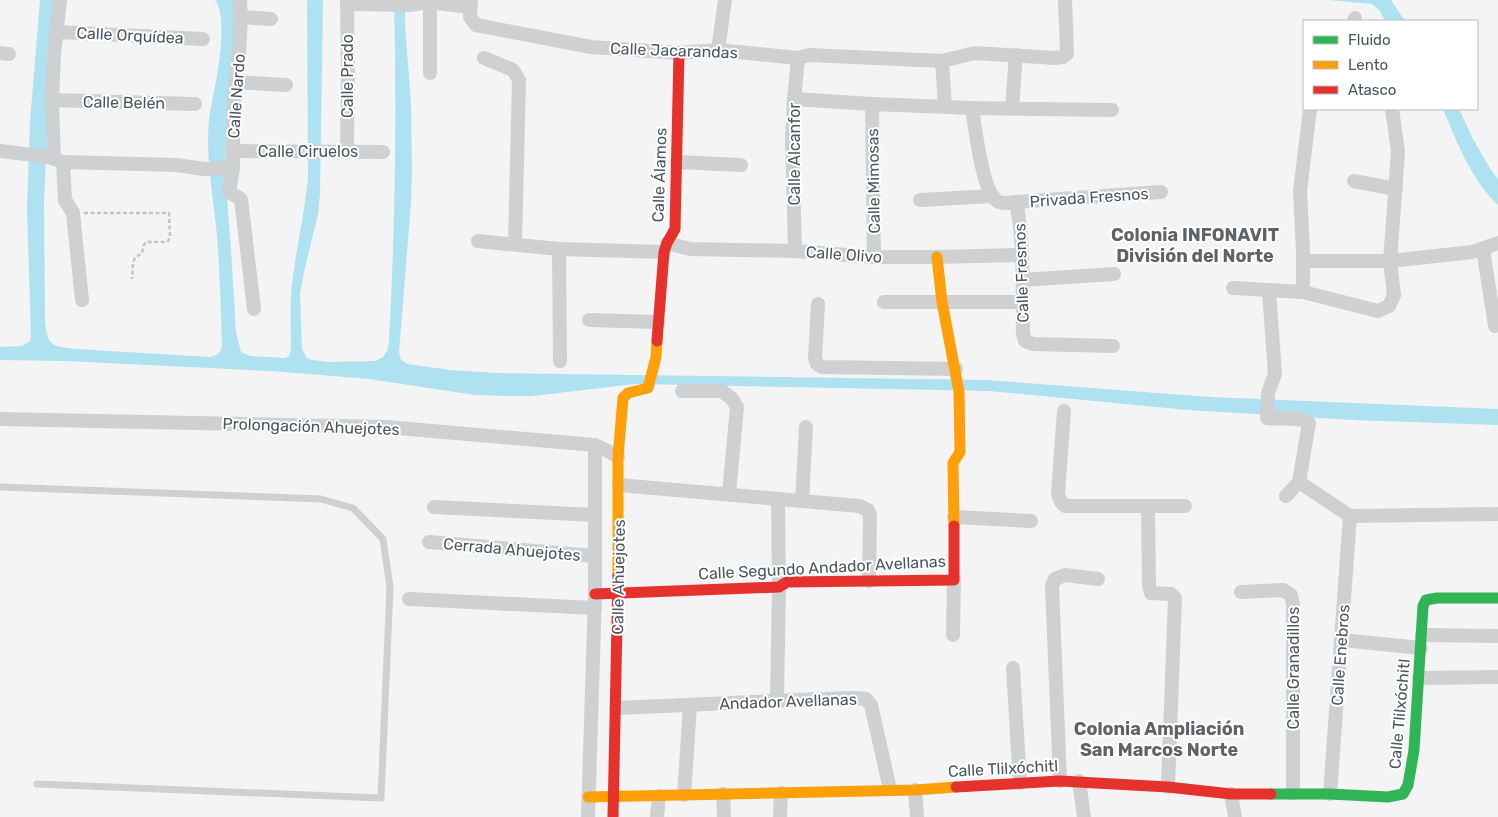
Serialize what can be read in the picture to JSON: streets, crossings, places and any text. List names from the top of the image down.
{
  "streets": {
    "street": [
      "Calle Orquídea",
      "Calle Jacarandas",
      "Calle Prado",
      "Calle Nardo",
      "Calle Belén",
      "Calle Ciruelos",
      "Calle Alcanfor",
      "Calle Álamos",
      "Calle Mimosas",
      "Privada Fresnos",
      "Calle Olivo",
      "Calle Fresnos",
      "Prolongación Ahuejotes",
      "Cerrada Ahuejotes",
      "Calle Segundo Andador Avellanas",
      "Calle Ahuejotes",
      "Calle Enebros",
      "Calle Granadillos",
      "Andador Avellanas",
      "Calle Tlilxóchitl"
    ]
  },
  "crossings": [
    ["Calle Jacarandas", "Calle Prado"],
    ["Calle Jacarandas", "Calle Alcanfor"],
    ["Calle Jacarandas", "Calle Álamos"],
    ["Calle Prado", "Calle Ciruelos"],
    ["Calle Nardo", "Calle Ciruelos"],
    ["Calle Alcanfor", "Calle Mimosas"],
    ["Calle Alcanfor", "Calle Olivo"],
    ["Calle Álamos", "Calle Olivo"],
    ["Calle Álamos", "Calle Ahuejotes"],
    ["Calle Mimosas", "Calle Olivo"],
    ["Privada Fresnos", "Calle Fresnos"],
    ["Calle Olivo", "Calle Fresnos"],
    ["Calle Olivo", "Calle Segundo Andador Avellanas"],
    ["Prolongación Ahuejotes", "Calle Ahuejotes"],
    ["Cerrada Ahuejotes", "Calle Ahuejotes"],
    ["Calle Segundo Andador Avellanas", "Calle Ahuejotes"],
    ["Calle Ahuejotes", "Andador Avellanas"],
    ["Calle Ahuejotes", "Calle Tlilxóchitl"],
    ["Calle Enebros", "Calle Tlilxóchitl"],
    ["Calle Granadillos", "Calle Tlilxóchitl"],
    ["Andador Avellanas", "Calle Tlilxóchitl"]
  ],
  "districts": ["Colonia INFONAVIT División del Norte", "Colonia Ampliación San Marcos Norte"],
  "legend": ["Fluido", "Lento", "Atasco"]
}
